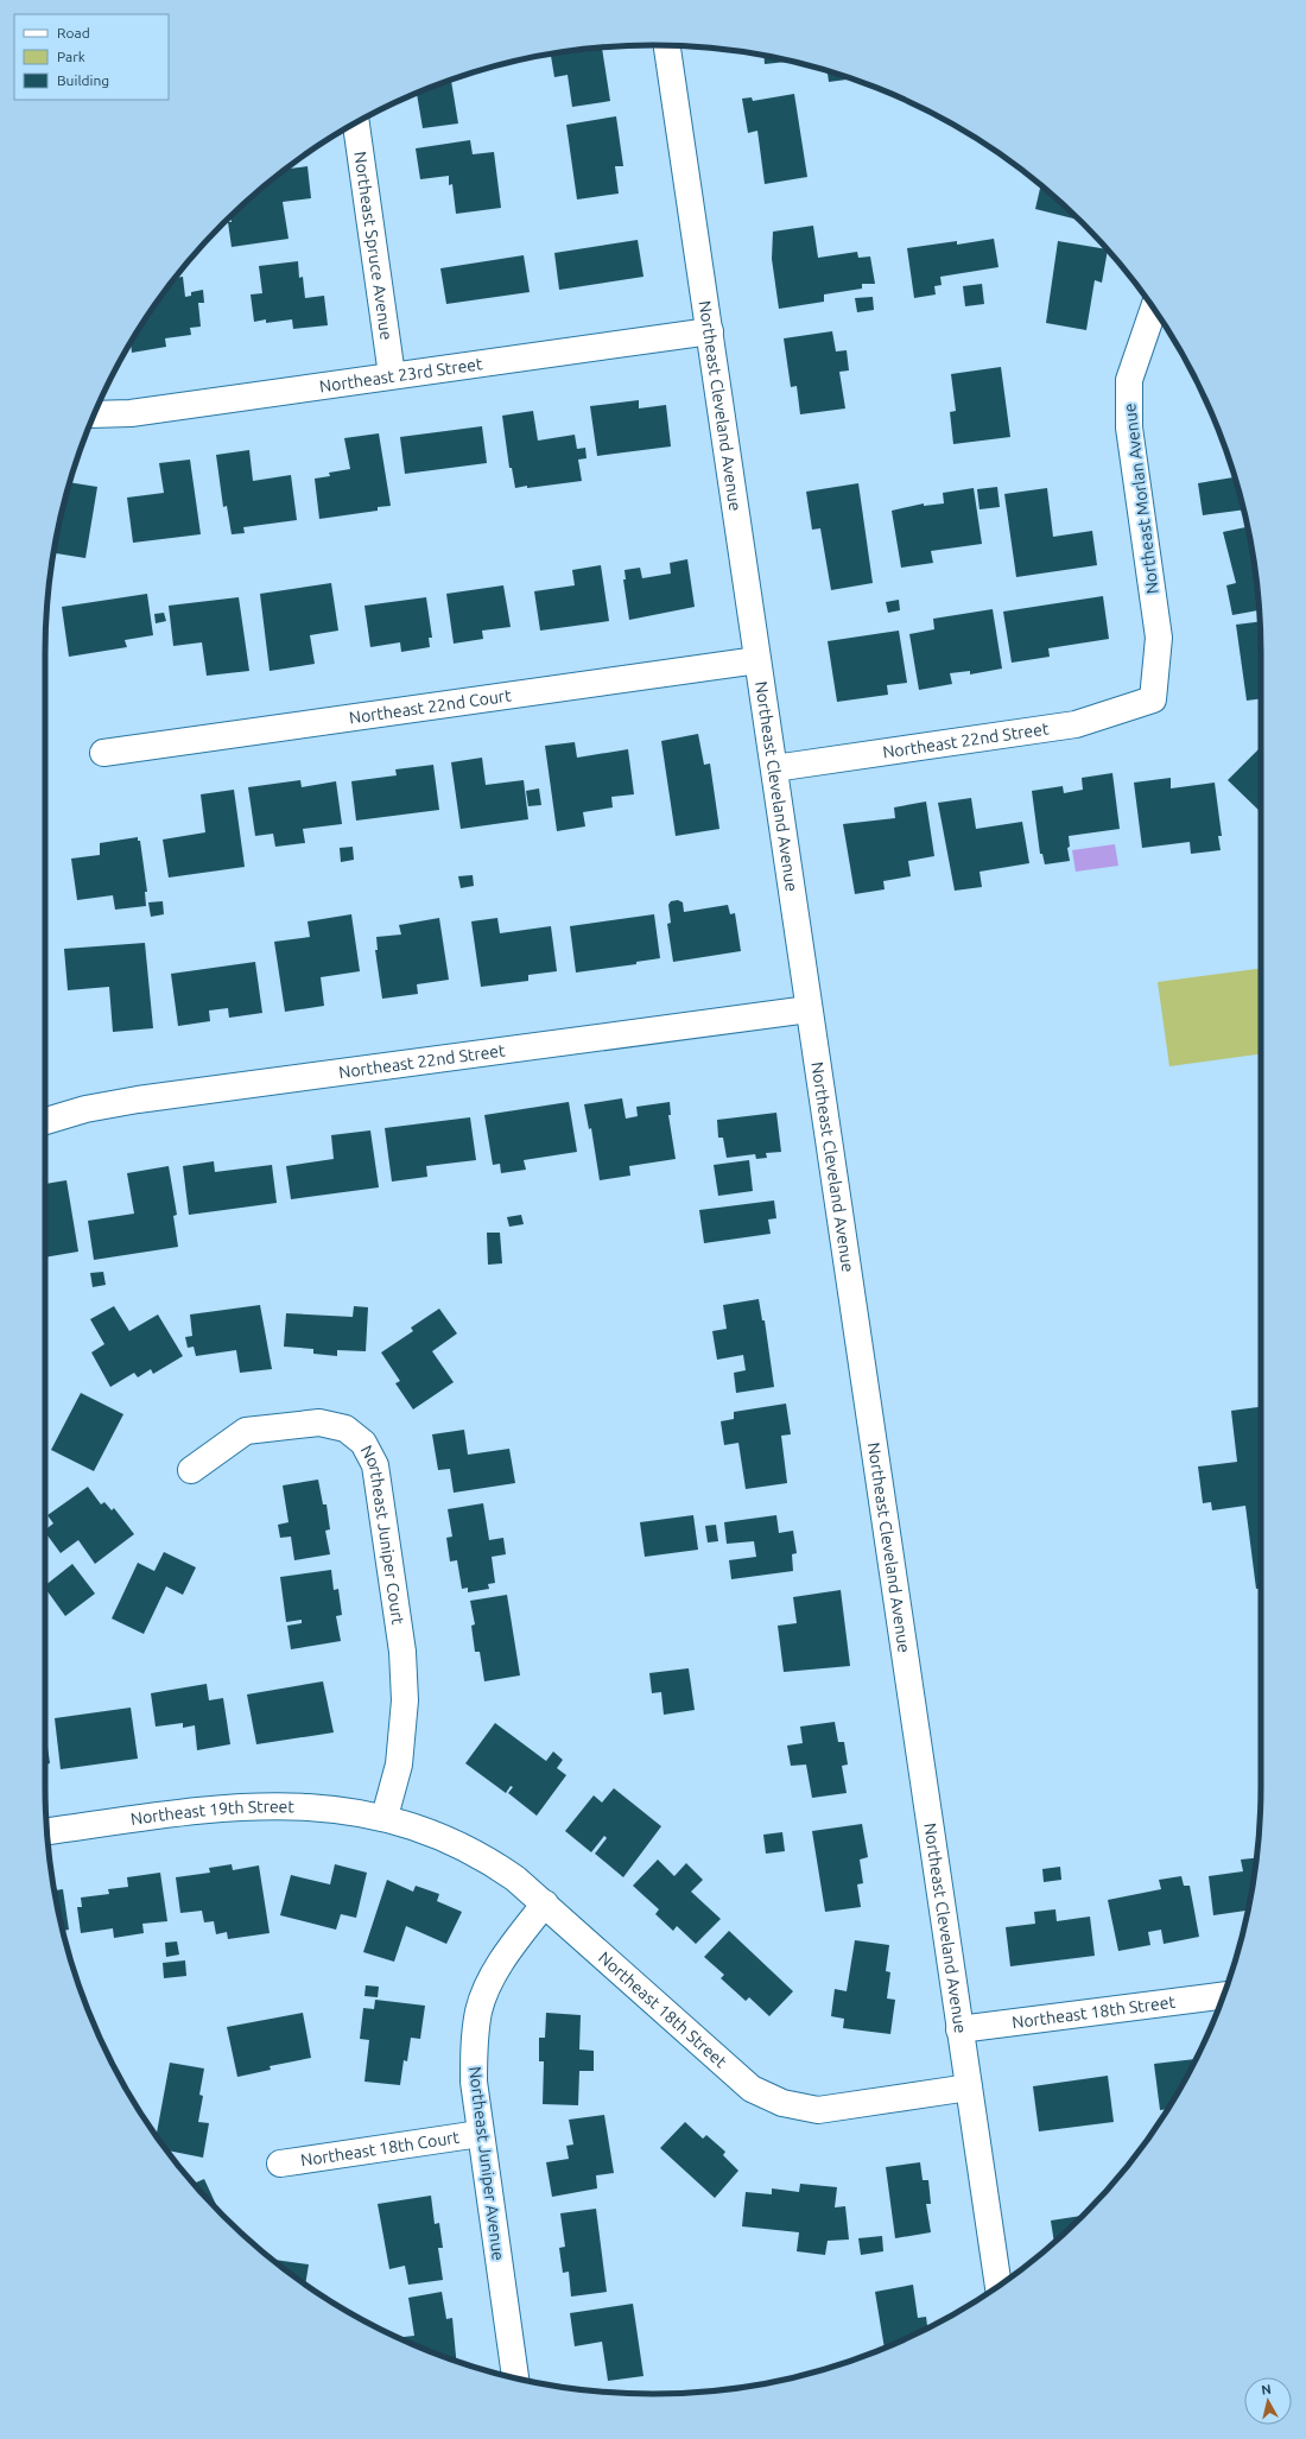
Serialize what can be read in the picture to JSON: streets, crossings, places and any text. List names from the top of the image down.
{
  "streets": {
    "street": [
      "Northeast Spruce Avenue",
      "Northeast 23rd Street",
      "Northeast Cleveland Avenue",
      "Northeast Morlan Avenue",
      "Northeast 22nd Court",
      "Northeast 22nd Street",
      "Northeast Juniper Court",
      "Northeast 19th Street",
      "Northeast 18th Street",
      "Northeast 18th Court",
      "Northeast Juniper Avenue"
    ]
  },
  "crossings": [
    ["Northeast Spruce Avenue", "Northeast 23rd Street"],
    ["Northeast 23rd Street", "Northeast Cleveland Avenue"],
    ["Northeast Cleveland Avenue", "Northeast 22nd Court"],
    ["Northeast Cleveland Avenue", "Northeast 22nd Street"],
    ["Northeast Cleveland Avenue", "Northeast 18th Street"],
    ["Northeast Morlan Avenue", "Northeast 22nd Street"],
    ["Northeast Juniper Court", "Northeast 19th Street"],
    ["Northeast Juniper Court", "Northeast 18th Street"],
    ["Northeast 19th Street", "Northeast 18th Street"],
    ["Northeast 18th Street", "Northeast Juniper Avenue"],
    ["Northeast 18th Court", "Northeast Juniper Avenue"]
  ],
  "legend": ["Road", "Park", "Building"],
  "north": "top"
}
